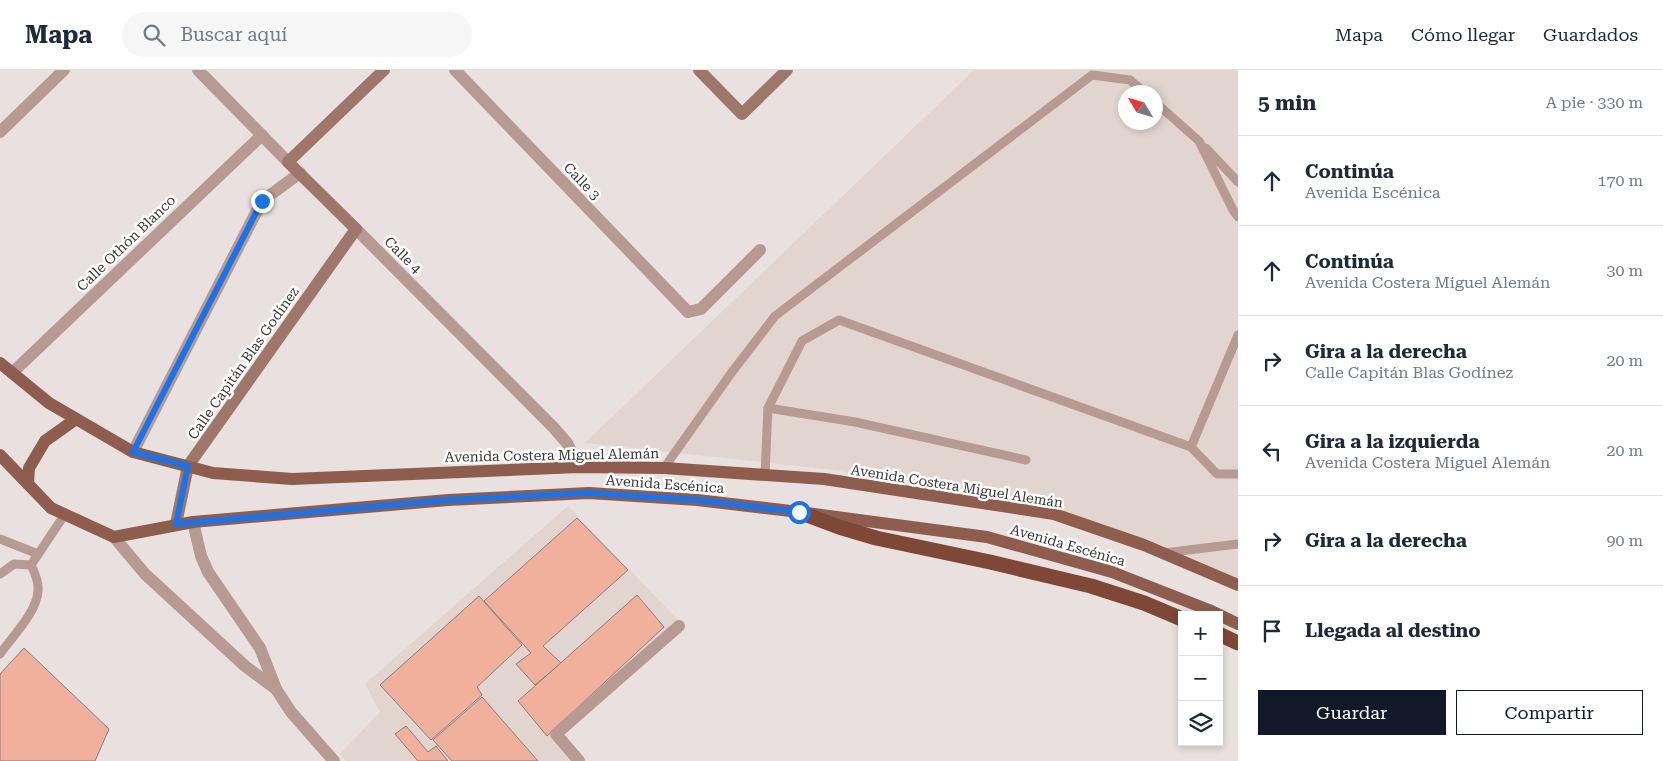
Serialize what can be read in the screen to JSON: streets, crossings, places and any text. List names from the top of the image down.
{
  "streets": {
    "main road": ["Avenida Costera Miguel Alemán", "Avenida Escénica"],
    "street": [
      "Calle 3",
      "Calle Othón Blanco",
      "Calle 4",
      "Calle Capitán Blas Godínez"
    ]
  },
  "crossings": [
    ["Calle Othón Blanco", "Calle 4"],
    ["Calle Othón Blanco", "Avenida Costera Miguel Alemán"],
    ["Calle 4", "Calle Capitán Blas Godínez"],
    ["Calle 4", "Avenida Costera Miguel Alemán"],
    ["Calle Capitán Blas Godínez", "Avenida Costera Miguel Alemán"]
  ],
  "north": "top left",
  "page": {
    "header": "Mapa",
    "search": "Buscar aquí",
    "nav": ["Mapa", "Cómo llegar", "Guardados"],
    "heading": ["5 min", "A pie · 330 m"],
    "list": [
      ["Continúa", "Avenida Escénica", "170 m"],
      ["Continúa", "Avenida Costera Miguel Alemán", "30 m"],
      ["Gira a la derecha", "Calle Capitán Blas Godínez", "20 m"],
      ["Gira a la izquierda", "Avenida Costera Miguel Alemán", "20 m"],
      ["Gira a la derecha", "90 m"],
      "Llegada al destino"
    ],
    "map_buttons": ["+", "−"],
    "buttons": ["Guardar", "Compartir"]
  }
}
